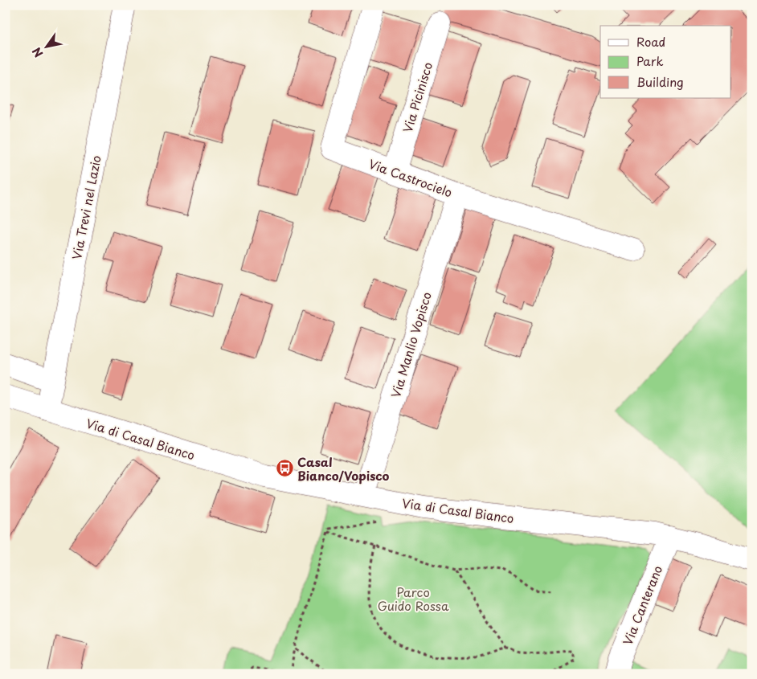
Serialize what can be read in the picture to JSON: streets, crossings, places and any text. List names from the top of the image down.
{
  "streets": {
    "street": [
      "Via Picinisco",
      "Via Castrocielo",
      "Via Trevi nel Lazio",
      "Via Manlio Vopisco",
      "Via di Casal Bianco",
      "Via Canterano"
    ]
  },
  "crossings": [
    ["Via Picinisco", "Via Castrocielo"],
    ["Via Castrocielo", "Via Manlio Vopisco"],
    ["Via Trevi nel Lazio", "Via di Casal Bianco"],
    ["Via Manlio Vopisco", "Via di Casal Bianco"],
    ["Via di Casal Bianco", "Via Canterano"]
  ],
  "parks": ["Parco Guido Rossa"],
  "places": {
    "bus stop": ["Casal Bianco/Vopisco"]
  },
  "legend": ["Road", "Park", "Building"],
  "north": "bottom left"
}
